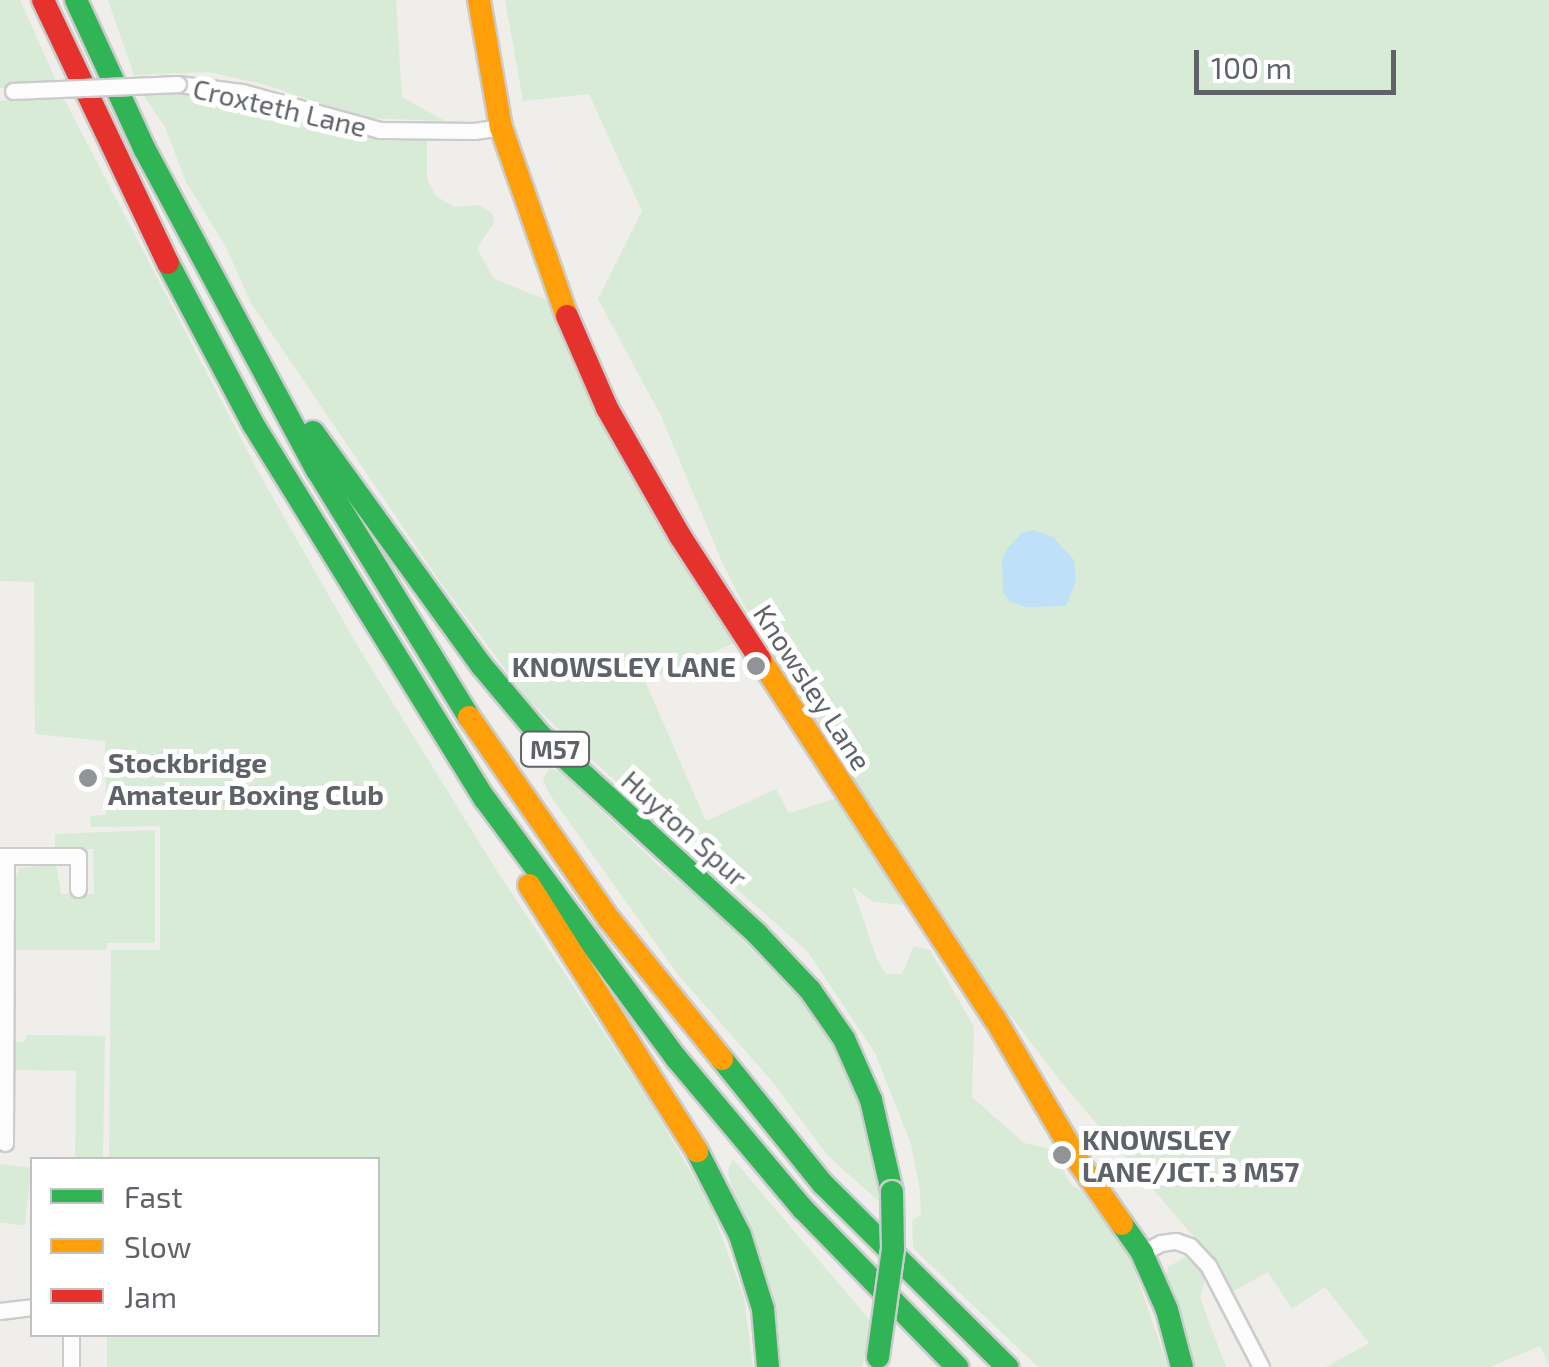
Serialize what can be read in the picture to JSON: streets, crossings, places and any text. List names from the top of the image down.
{
  "streets": {
    "main road": ["Knowsley Lane", "M57", "Huyton Spur"],
    "street": ["Croxteth Lane"]
  },
  "crossings": [
    ["Croxteth Lane", "Knowsley Lane"],
    ["M57", "Huyton Spur"]
  ],
  "places": ["KNOWSLEY LANE", "Stockbridge Amateur Boxing Club", "KNOWSLEY LANE/JCT. 3 M57"],
  "legend": ["Fast", "Slow", "Jam"],
  "scale_bar": "100 m"
}
